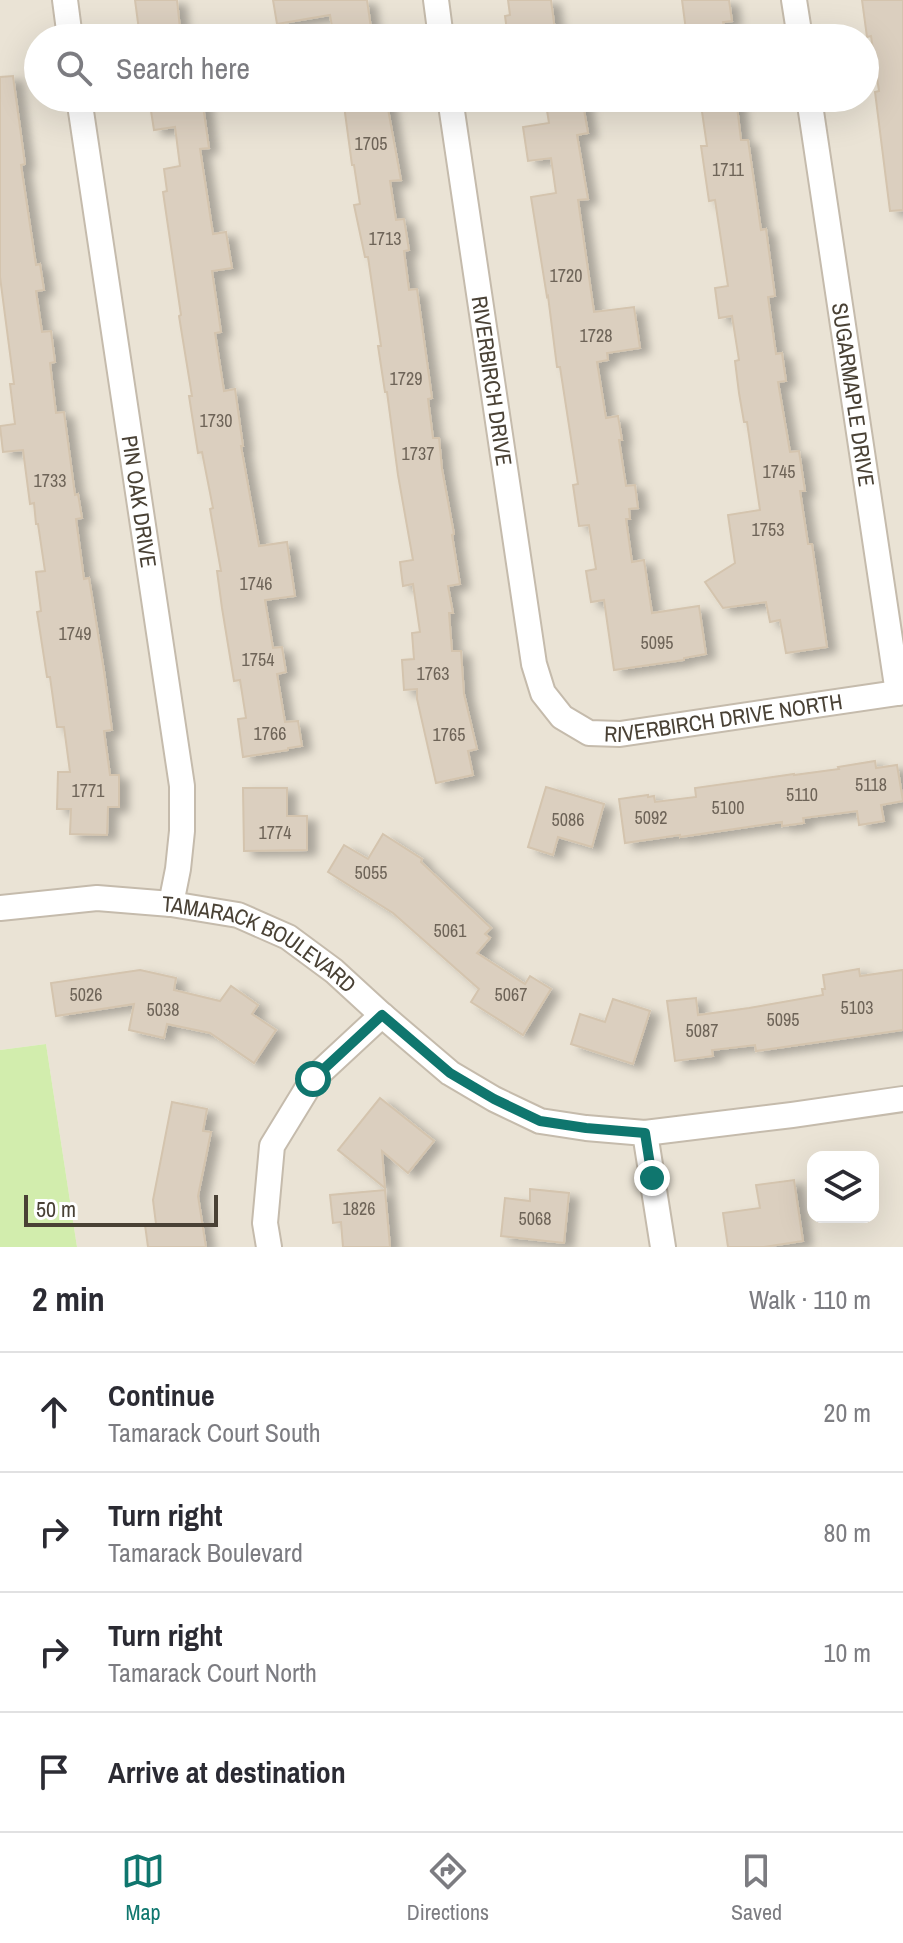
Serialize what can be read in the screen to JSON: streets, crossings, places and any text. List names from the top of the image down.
{
  "streets": {
    "street": [
      "RIVERBIRCH DRIVE",
      "SUGARMAPLE DRIVE",
      "PIN OAK DRIVE",
      "RIVERBIRCH DRIVE NORTH",
      "TAMARACK BOULEVARD"
    ]
  },
  "crossings": [
    ["RIVERBIRCH DRIVE", "RIVERBIRCH DRIVE NORTH"],
    ["SUGARMAPLE DRIVE", "RIVERBIRCH DRIVE NORTH"],
    ["PIN OAK DRIVE", "TAMARACK BOULEVARD"]
  ],
  "house_numbers": [
    "1705",
    "1711",
    "1713",
    "1720",
    "1728",
    "1729",
    "1730",
    "1737",
    "1745",
    "1733",
    "1753",
    "1746",
    "1749",
    "5095",
    "1754",
    "1763",
    "1766",
    "1765",
    "5118",
    "1771",
    "5110",
    "5100",
    "5092",
    "5086",
    "1774",
    "5055",
    "5061",
    "5026",
    "5067",
    "5103",
    "5038",
    "5095",
    "5087",
    "1826",
    "5068"
  ],
  "scale_bar": "50 m",
  "page": {
    "search": "Search here",
    "scale": "50 m",
    "heading": ["2 min", "Walk · 110 m"],
    "list": [
      ["Continue", "Tamarack Court South", "20 m"],
      ["Turn right", "Tamarack Boulevard", "80 m"],
      ["Turn right", "Tamarack Court North", "10 m"],
      "Arrive at destination"
    ],
    "nav": ["Map", "Directions", "Saved"]
  }
}
